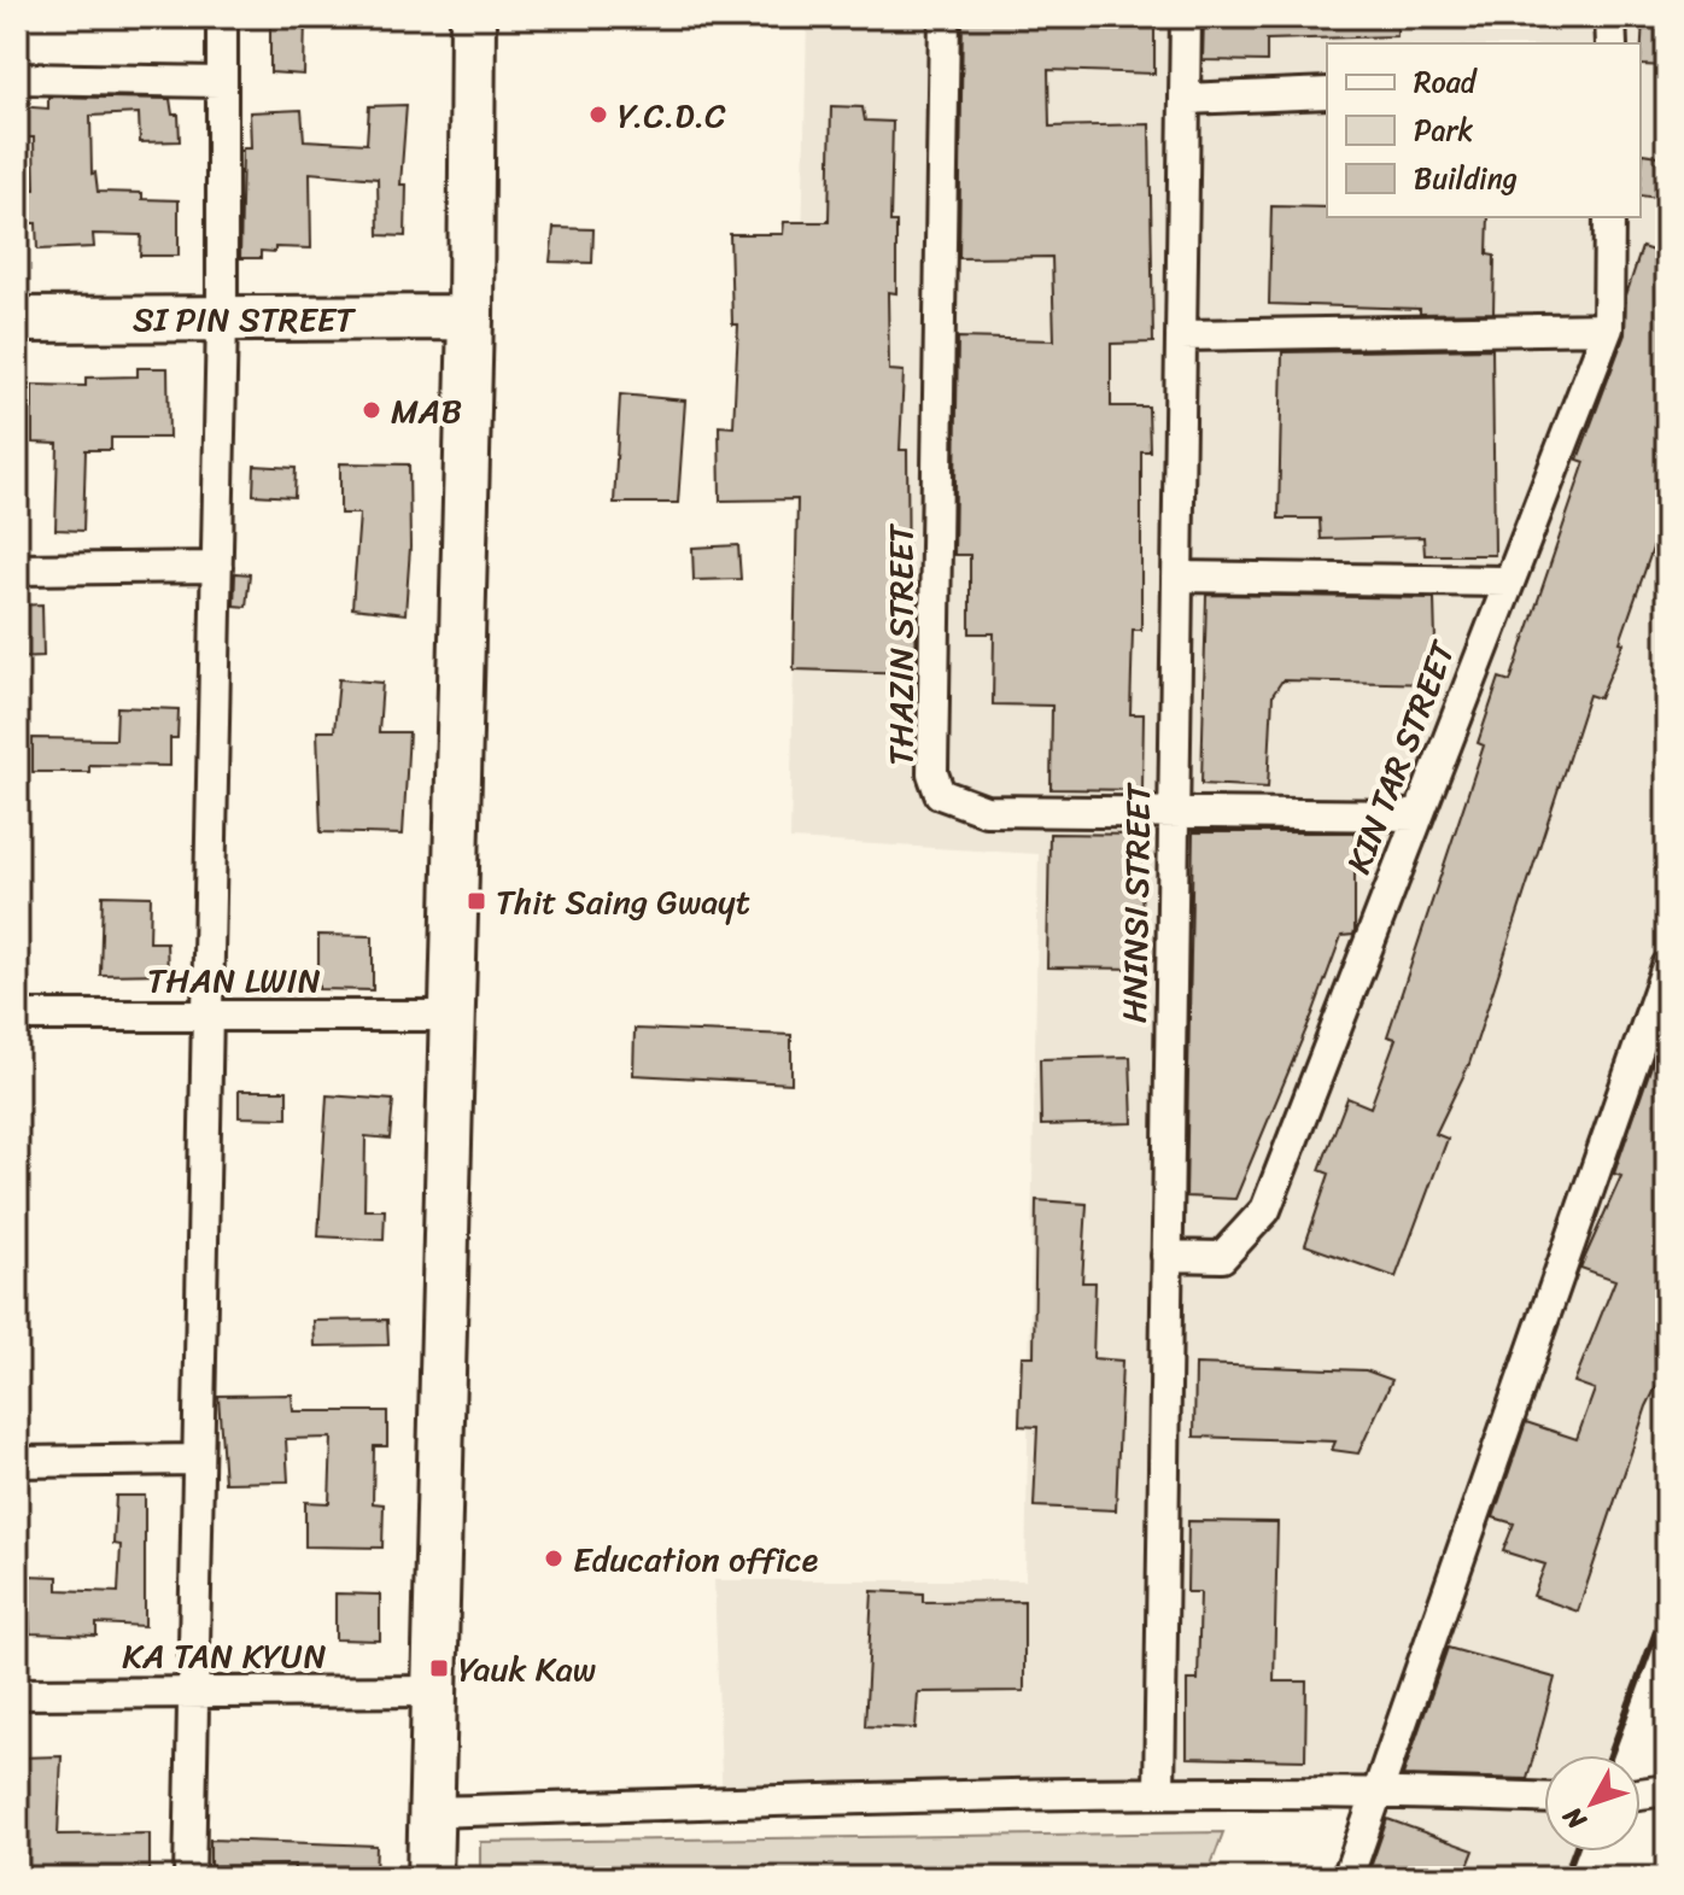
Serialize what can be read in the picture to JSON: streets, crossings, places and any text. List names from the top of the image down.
{
  "streets": {
    "main road": ["SI PIN STREET"],
    "street": [
      "THAZIN STREET",
      "KIN TAR STREET",
      "HNINSI STREET",
      "THAN LWIN",
      "KA TAN KYUN"
    ]
  },
  "crossings": [
    ["THAZIN STREET", "KIN TAR STREET"],
    ["THAZIN STREET", "HNINSI STREET"],
    ["KIN TAR STREET", "HNINSI STREET"]
  ],
  "places": {
    "other": ["Y.C.D.C", "MAB", "Education office"],
    "transit": ["Thit Saing Gwayt", "Yauk Kaw"]
  },
  "legend": ["Road", "Park", "Building"],
  "north": "bottom left"
}
